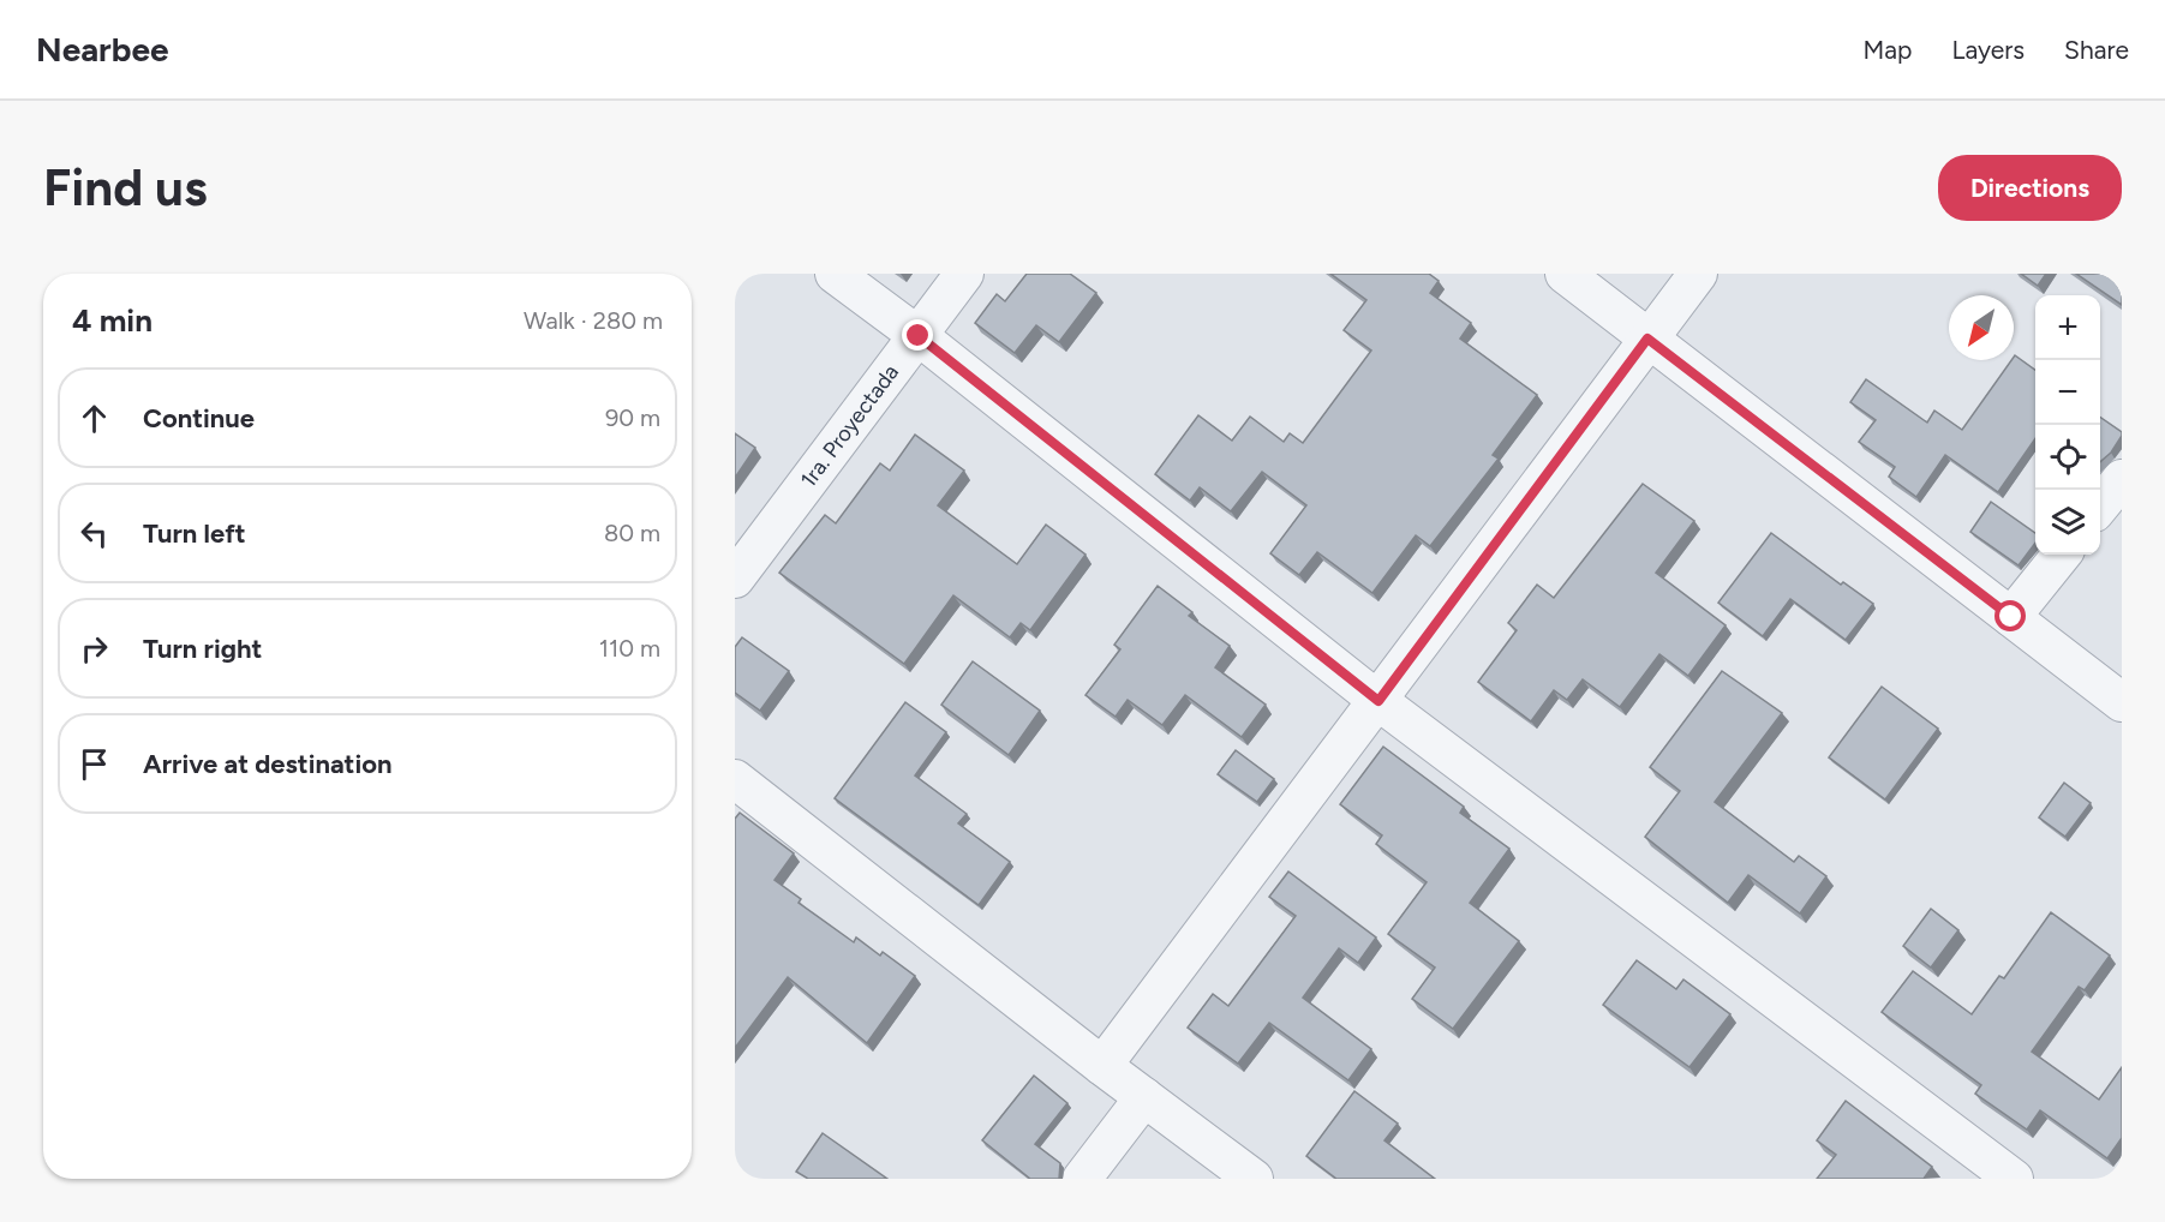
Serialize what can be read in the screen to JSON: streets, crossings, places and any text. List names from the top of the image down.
{
  "streets": {
    "street": ["1ra. Proyectada"]
  },
  "north": "bottom left",
  "page": {
    "header": "Nearbee",
    "nav": ["Map", "Layers", "Share"],
    "buttons": "Directions",
    "title": "Find us",
    "heading": ["4 min", "Walk · 280 m"],
    "map_buttons": ["+", "−"],
    "list": [
      ["Continue", "90 m"],
      ["Turn left", "80 m"],
      ["Turn right", "110 m"],
      "Arrive at destination"
    ]
  }
}
